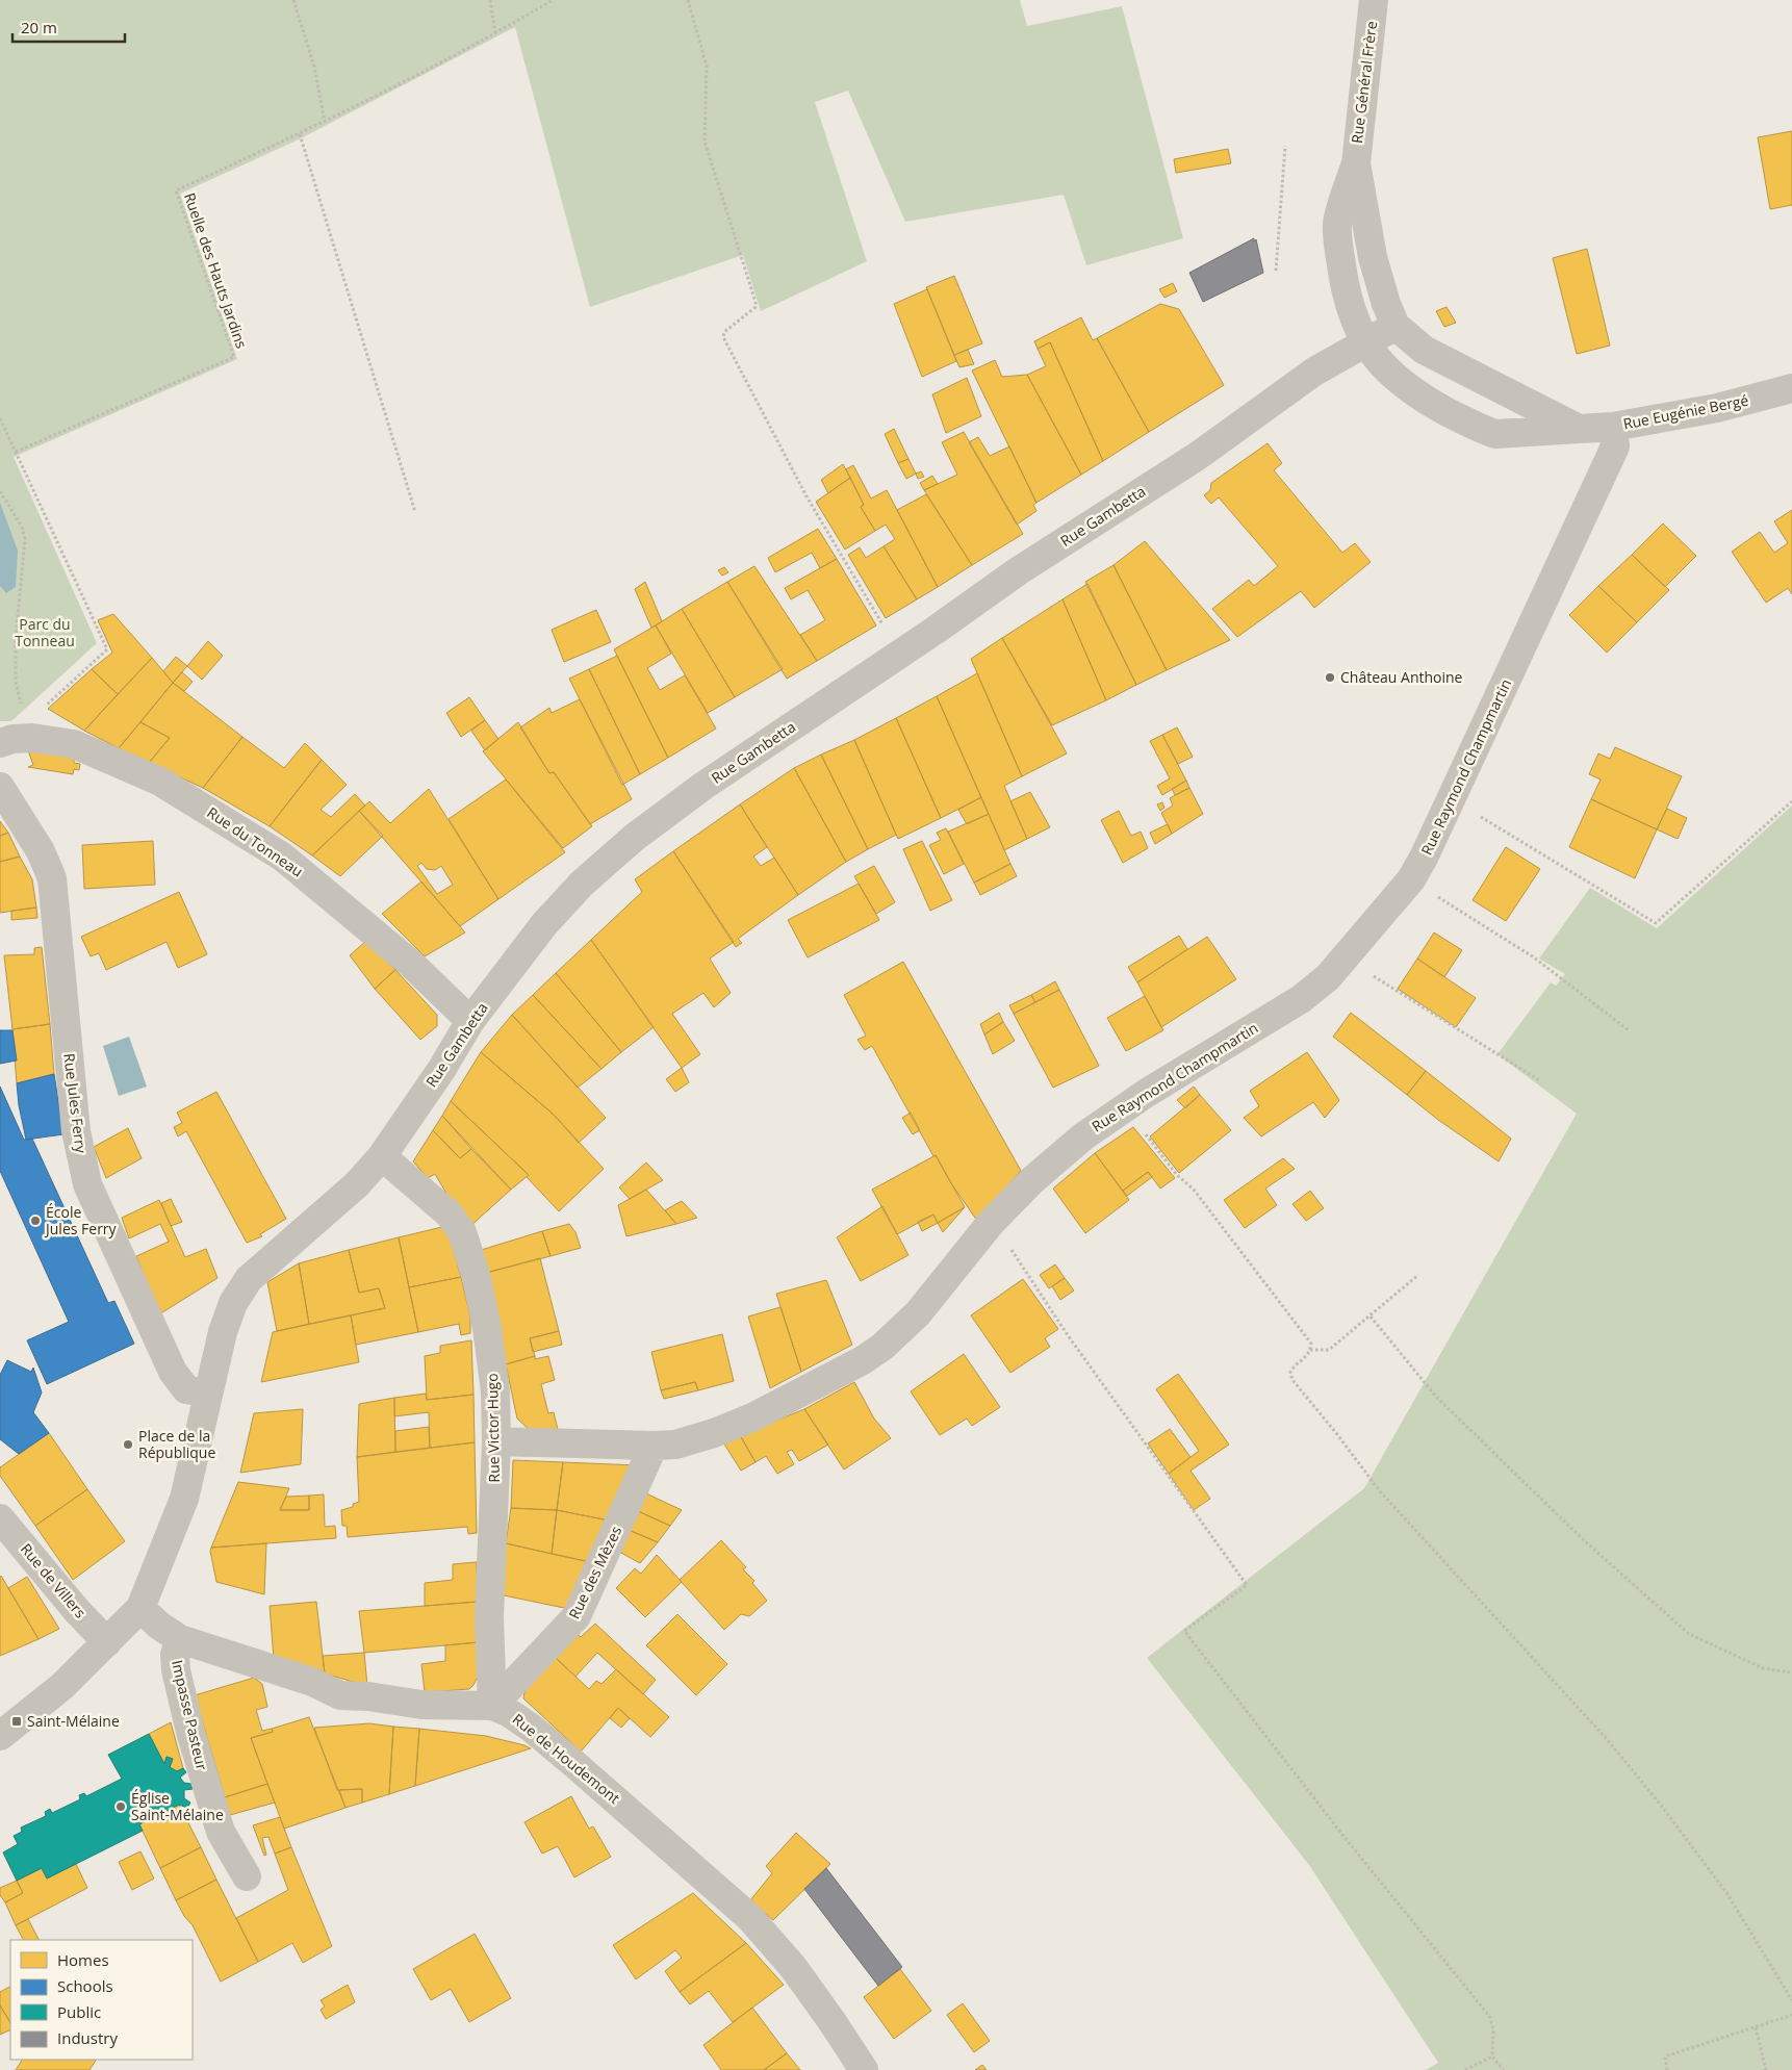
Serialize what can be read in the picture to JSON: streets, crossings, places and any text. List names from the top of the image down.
{
  "streets": {
    "street": [
      "Rue Général Frère",
      "Rue Eugénie Bergé",
      "Rue Gambetta",
      "Rue Raymond Champmartin",
      "Rue du Tonneau",
      "Rue Jules Ferry",
      "Rue Victor Hugo",
      "Rue des Mèzes",
      "Rue de Villers",
      "Impasse Pasteur",
      "Rue de Houdemont"
    ],
    "path": ["Ruelle des Hauts Jardins"]
  },
  "crossings": [
    ["Rue Général Frère", "Rue Eugénie Bergé"],
    ["Rue Général Frère", "Rue Gambetta"],
    ["Rue Eugénie Bergé", "Rue Gambetta"],
    ["Rue Eugénie Bergé", "Rue Raymond Champmartin"],
    ["Rue Gambetta", "Rue du Tonneau"],
    ["Rue Gambetta", "Rue Jules Ferry"],
    ["Rue Gambetta", "Rue Victor Hugo"],
    ["Rue Raymond Champmartin", "Rue Victor Hugo"],
    ["Rue Raymond Champmartin", "Rue des Mèzes"],
    ["Rue Victor Hugo", "Rue des Mèzes"],
    ["Rue Victor Hugo", "Rue de Houdemont"],
    ["Rue des Mèzes", "Rue de Houdemont"],
    ["Impasse Pasteur", "Rue de Houdemont"]
  ],
  "parks": ["Parc du Tonneau"],
  "places": {
    "other": [
      "Château Anthoine",
      "École Jules Ferry",
      "Place de la République",
      "Église Saint-Mélaine"
    ],
    "transit": ["Saint-Mélaine"]
  },
  "legend": [
    "Homes",
    "Schools",
    "Public",
    "Industry"
  ],
  "scale_bar": "20 m"
}
